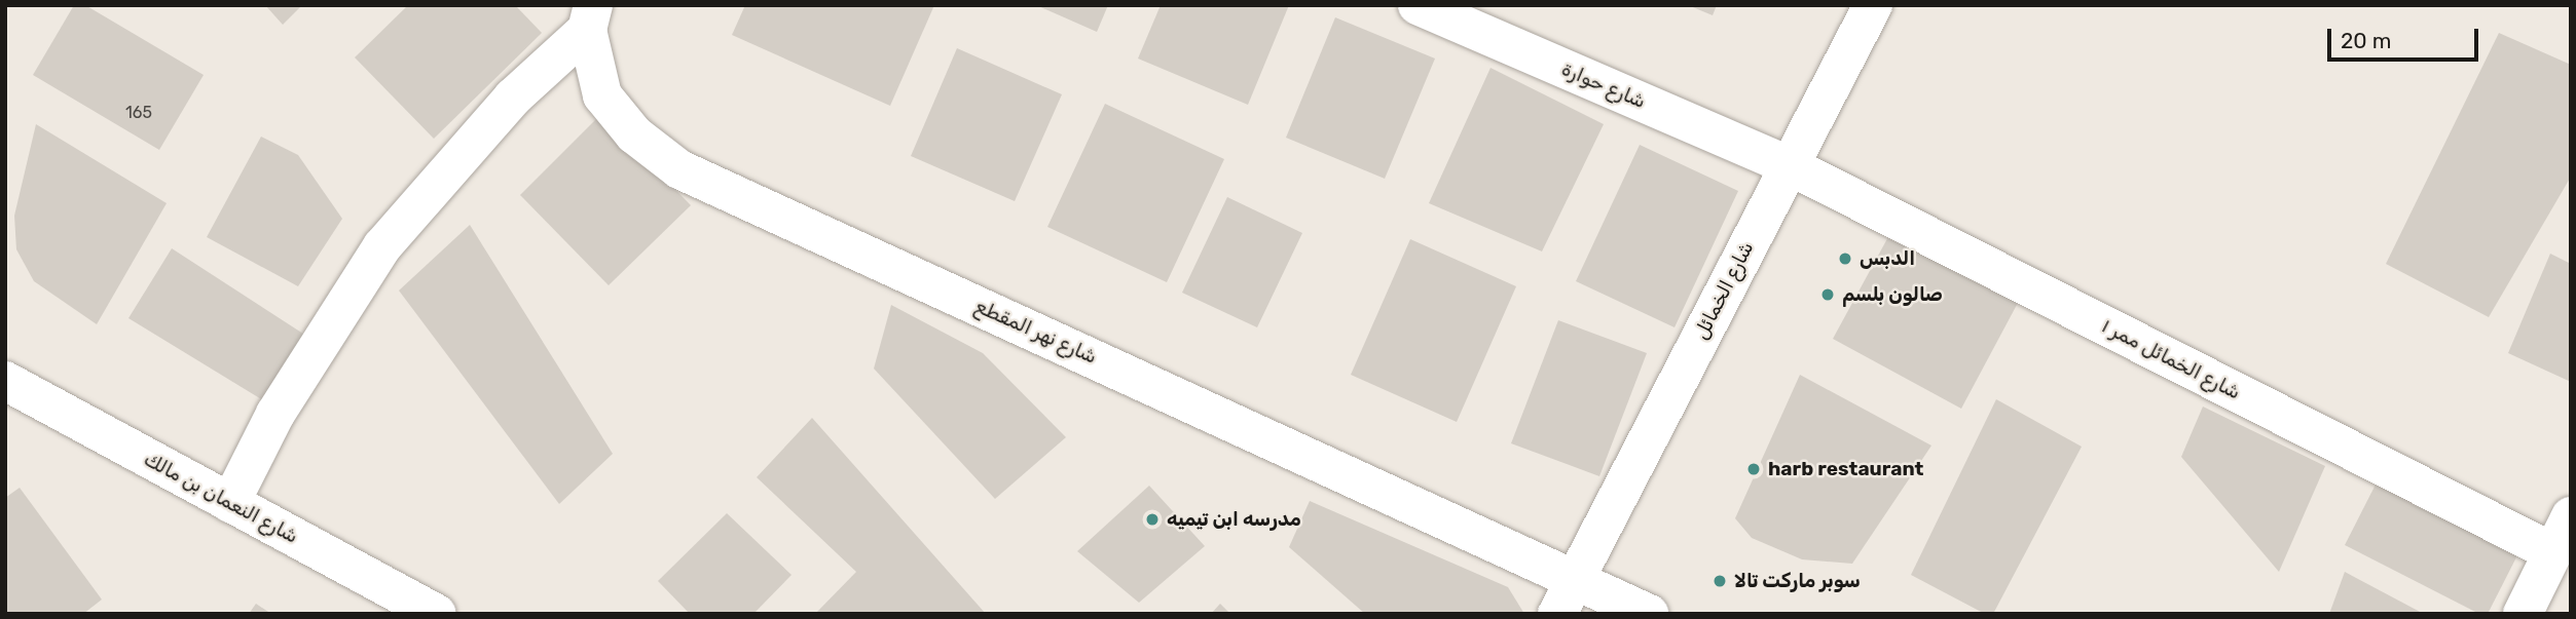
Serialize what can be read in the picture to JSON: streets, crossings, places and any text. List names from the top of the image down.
{
  "streets": {
    "street": [
      "شارع حوارة",
      "شارع الخمائل",
      "شارع نهر المقطع",
      "شارع الخمائل ممر ١",
      "شارع النعمان بن مالك"
    ]
  },
  "crossings": [
    ["شارع حوارة", "شارع الخمائل"],
    ["شارع حوارة", "شارع الخمائل ممر ١"],
    ["شارع الخمائل", "شارع نهر المقطع"],
    ["شارع الخمائل", "شارع الخمائل ممر ١"]
  ],
  "places": [
    "الدبس",
    "صالون بلسم",
    "harb restaurant",
    "مدرسه ابن تيميه",
    "سوبر ماركت تالا"
  ],
  "house_numbers": ["165"],
  "scale_bar": "20 m"
}
